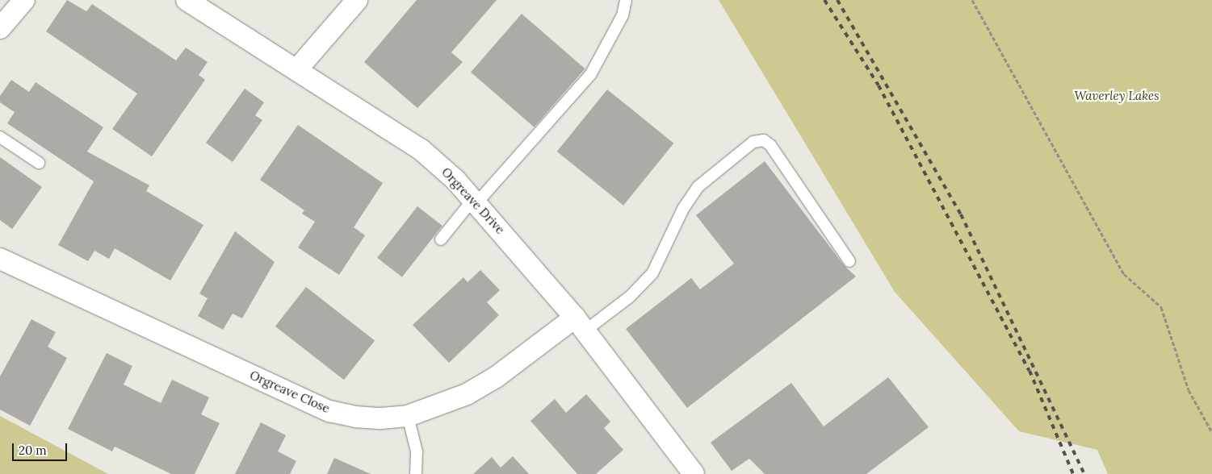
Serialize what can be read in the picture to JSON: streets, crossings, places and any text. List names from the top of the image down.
{
  "streets": {
    "street": ["Orgreave Drive", "Orgreave Close"]
  },
  "crossings": [
    ["Orgreave Drive", "Orgreave Close"]
  ],
  "parks": ["Waverley Lakes"],
  "scale_bar": "20 m"
}
